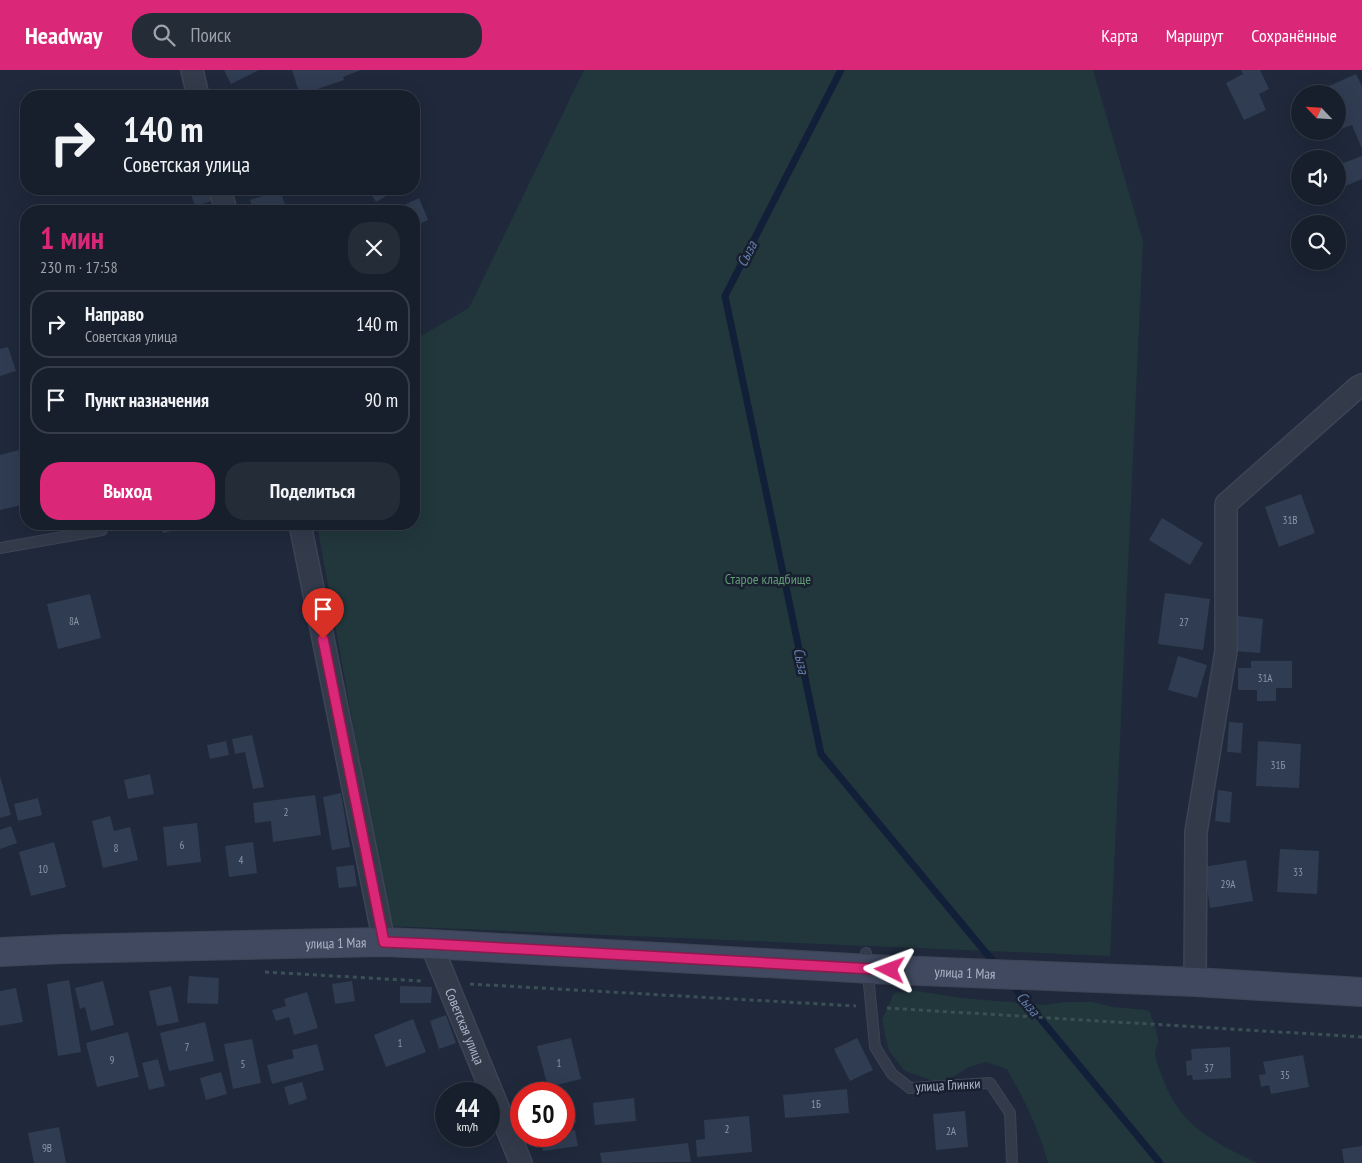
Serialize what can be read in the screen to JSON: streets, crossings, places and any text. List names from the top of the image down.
{
  "streets": {
    "main road": ["улица 1 Мая"],
    "street": ["Советская улица"],
    "lane": ["улица Глинки"]
  },
  "crossings": [
    ["улица 1 Мая", "Советская улица"],
    ["улица 1 Мая", "улица Глинки"]
  ],
  "water": ["Сыза"],
  "parks": ["Старое кладбище"],
  "house_numbers": [
    "31В",
    "8А",
    "27",
    "31А",
    "31Б",
    "2",
    "6",
    "8",
    "4",
    "10",
    "33",
    "29А",
    "1",
    "7",
    "9",
    "1",
    "5",
    "37",
    "35",
    "1Б",
    "2",
    "2А",
    "9В"
  ],
  "north": "top left",
  "page": {
    "header": "Headway",
    "search": "Поиск",
    "nav": ["Карта", "Маршрут", "Сохранённые"],
    "turn": ["140 m", "Советская улица"],
    "heading": ["1 мин", "230 m · 17:58"],
    "list": [
      {
        "name": "Направо",
        "note": "Советская улица",
        "value": "140 m"
      },
      {
        "name": "Пункт назначения",
        "value": "90 m"
      }
    ],
    "buttons": ["Выход", "Поделиться"],
    "speed": "44 km/h",
    "limit": "50"
  }
}
